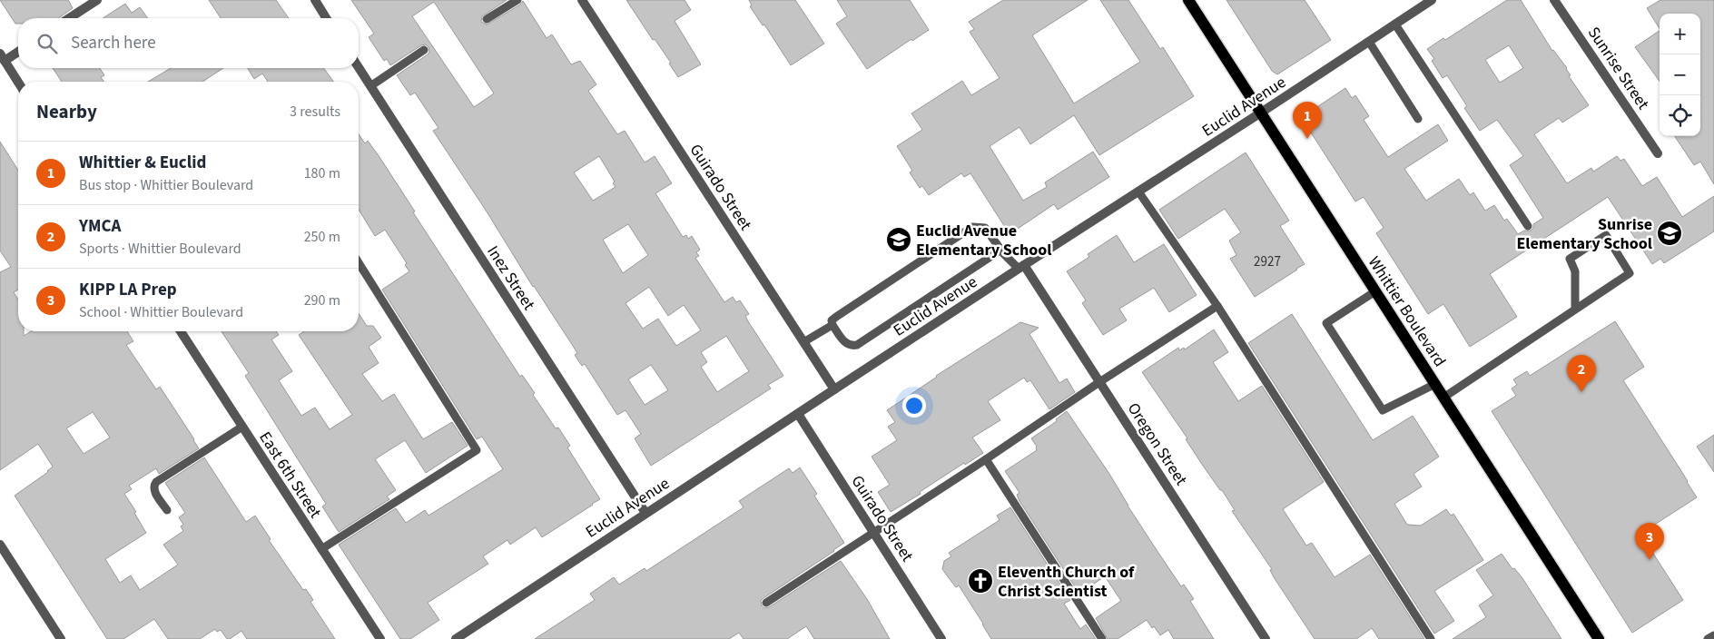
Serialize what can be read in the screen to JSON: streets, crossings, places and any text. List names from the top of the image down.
{
  "streets": {
    "main road": ["Whittier Boulevard"],
    "street": [
      "Sunrise Street",
      "Euclid Avenue",
      "Guirado Street",
      "Inez Street",
      "Oregon Street",
      "East 6th Street"
    ]
  },
  "crossings": [
    ["Euclid Avenue", "Guirado Street"],
    ["Euclid Avenue", "Inez Street"],
    ["Euclid Avenue", "Whittier Boulevard"],
    ["Euclid Avenue", "Oregon Street"]
  ],
  "places": {
    "school or university": ["Sunrise Elementary School", "Euclid Avenue Elementary School"],
    "church": ["Eleventh Church of Christ Scientist"]
  },
  "house_numbers": ["2927"],
  "page": {
    "map_buttons": ["+", "−"],
    "search": "Search here",
    "heading": ["Nearby", "3 results"],
    "pins": ["1", "2", "3"],
    "list": [
      {
        "mark": "1",
        "name": "Whittier & Euclid",
        "note": "Bus stop · Whittier Boulevard",
        "value": "180 m"
      },
      {
        "mark": "2",
        "name": "YMCA",
        "note": "Sports · Whittier Boulevard",
        "value": "250 m"
      },
      {
        "mark": "3",
        "name": "KIPP LA Prep",
        "note": "School · Whittier Boulevard",
        "value": "290 m"
      }
    ]
  }
}
